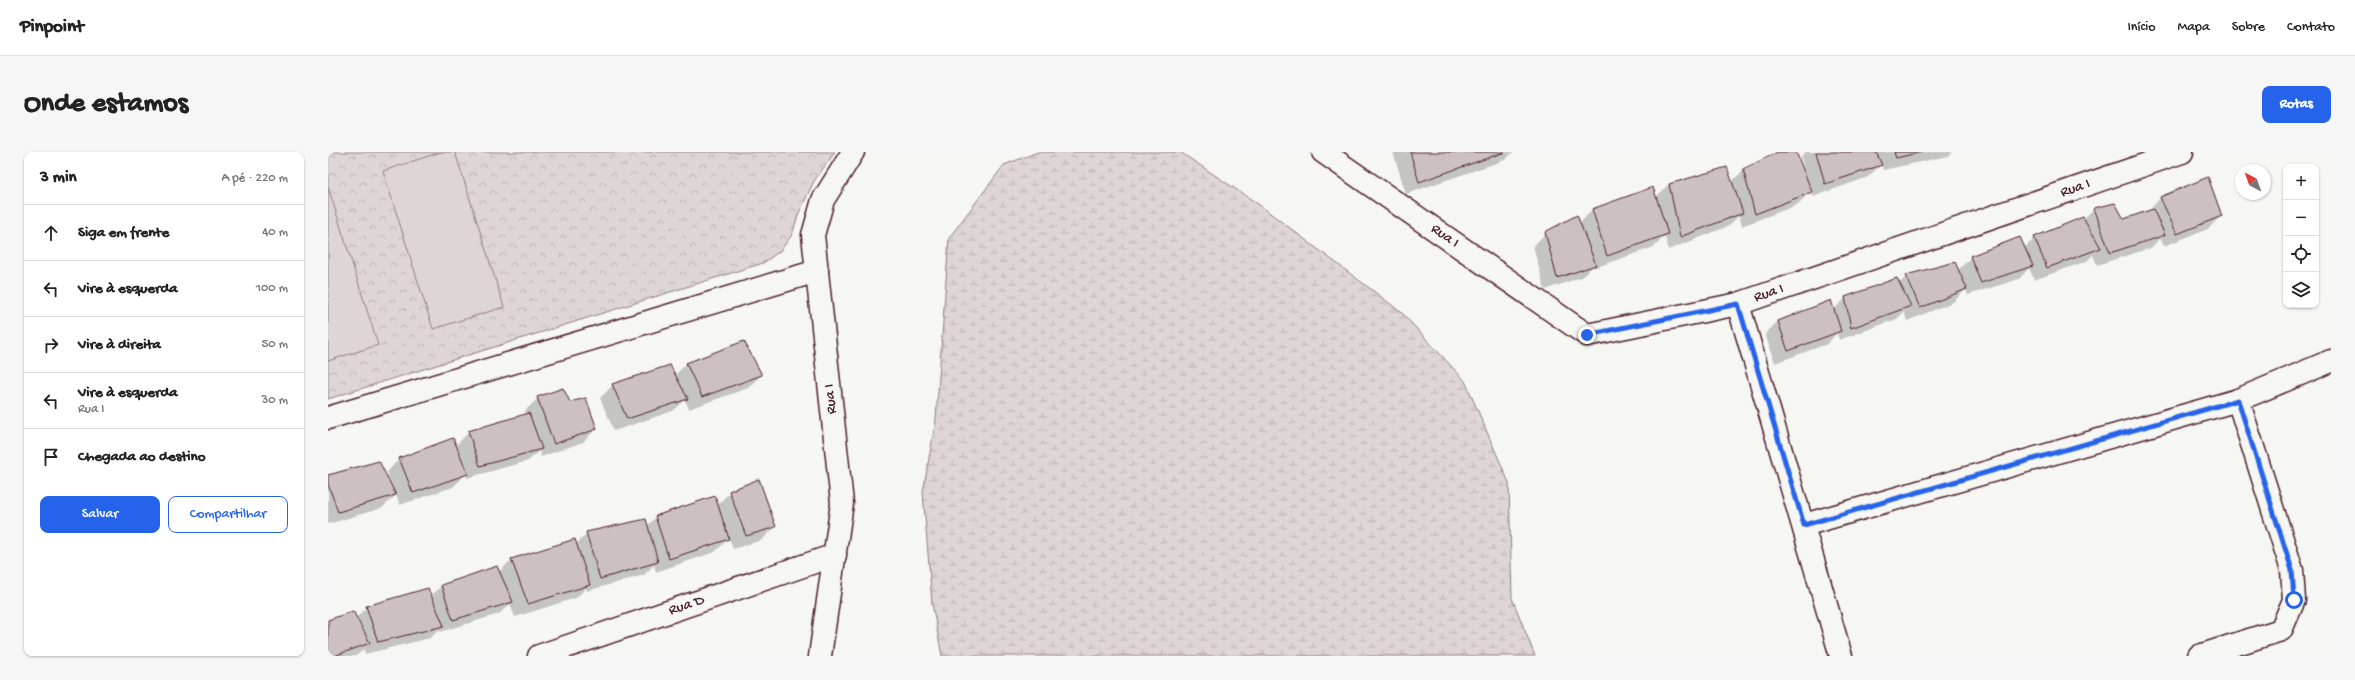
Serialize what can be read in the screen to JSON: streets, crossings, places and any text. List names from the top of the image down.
{
  "streets": {
    "street": ["Rua I", "Rua D"]
  },
  "crossings": [
    ["Rua I", "Rua D"]
  ],
  "north": "top left",
  "page": {
    "header": "Pinpoint",
    "nav": [
      "Início",
      "Mapa",
      "Sobre",
      "Contato"
    ],
    "buttons": [
      "Rotas",
      ["Salvar", "Compartilhar"]
    ],
    "title": "Onde estamos",
    "heading": ["3 min", "A pé · 220 m"],
    "map_buttons": ["+", "−"],
    "list": [
      ["Siga em frente", "40 m"],
      ["Vire à esquerda", "100 m"],
      ["Vire à direita", "50 m"],
      ["Vire à esquerda", "Rua I", "30 m"],
      "Chegada ao destino"
    ]
  }
}
